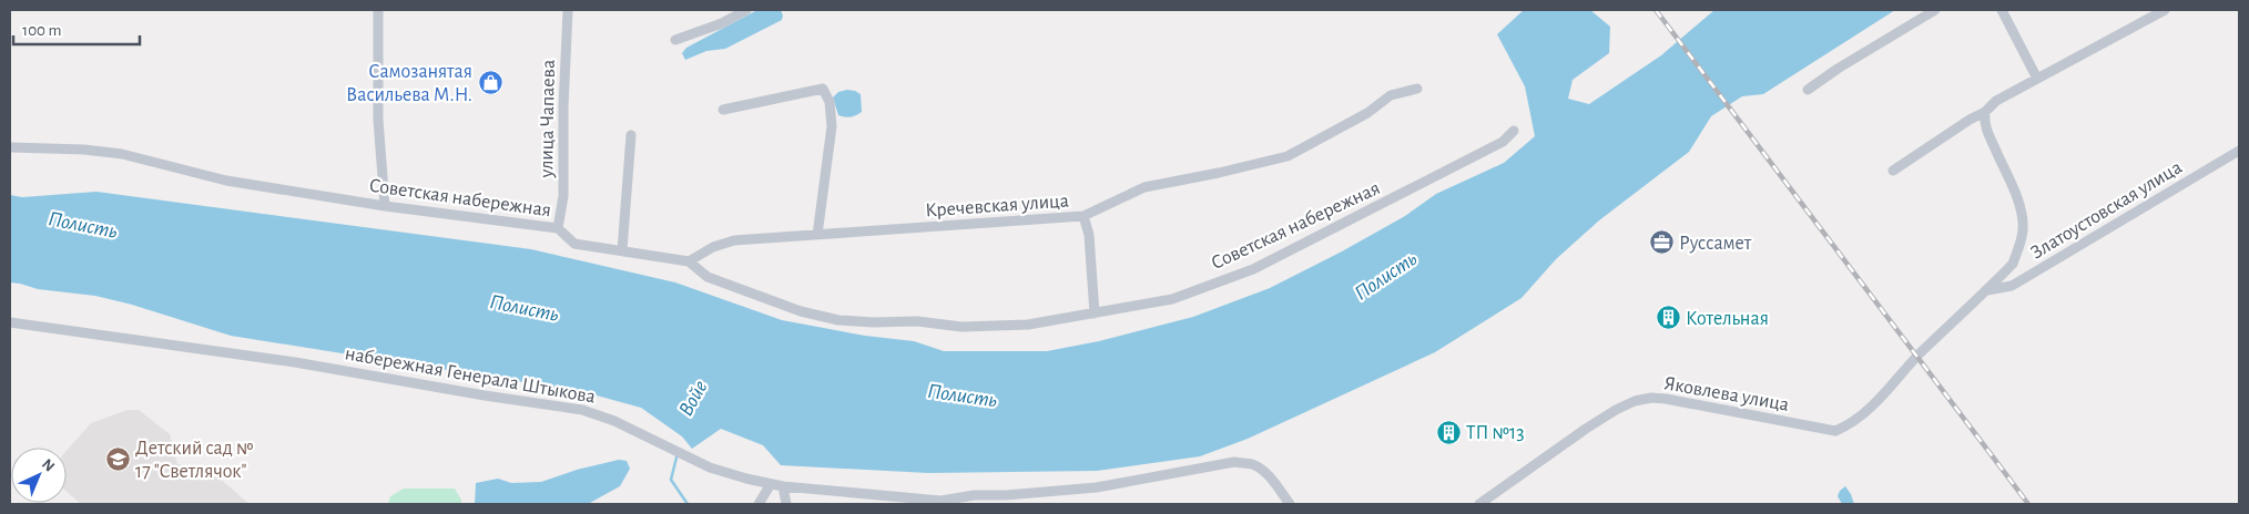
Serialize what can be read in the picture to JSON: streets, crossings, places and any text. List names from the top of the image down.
{
  "streets": {
    "street": [
      "улица Чапаева",
      "Советская набережная",
      "Кречевская улица",
      "Златоустовская улица",
      "набережная Генерала Штыкова",
      "Яковлева улица"
    ]
  },
  "crossings": [
    ["улица Чапаева", "Советская набережная"],
    ["Советская набережная", "Кречевская улица"],
    ["Златоустовская улица", "Яковлева улица"]
  ],
  "water": ["Полисть", "Войе"],
  "places": {
    "shop": ["Самозанятая Васильева М.Н."],
    "office": ["Руссамет"],
    "building": ["Котельная", "ТП №13"],
    "school or university": ["Детский сад № 17 \"Светлячок\""]
  },
  "scale_bar": "100 m",
  "north": "top right"
}
